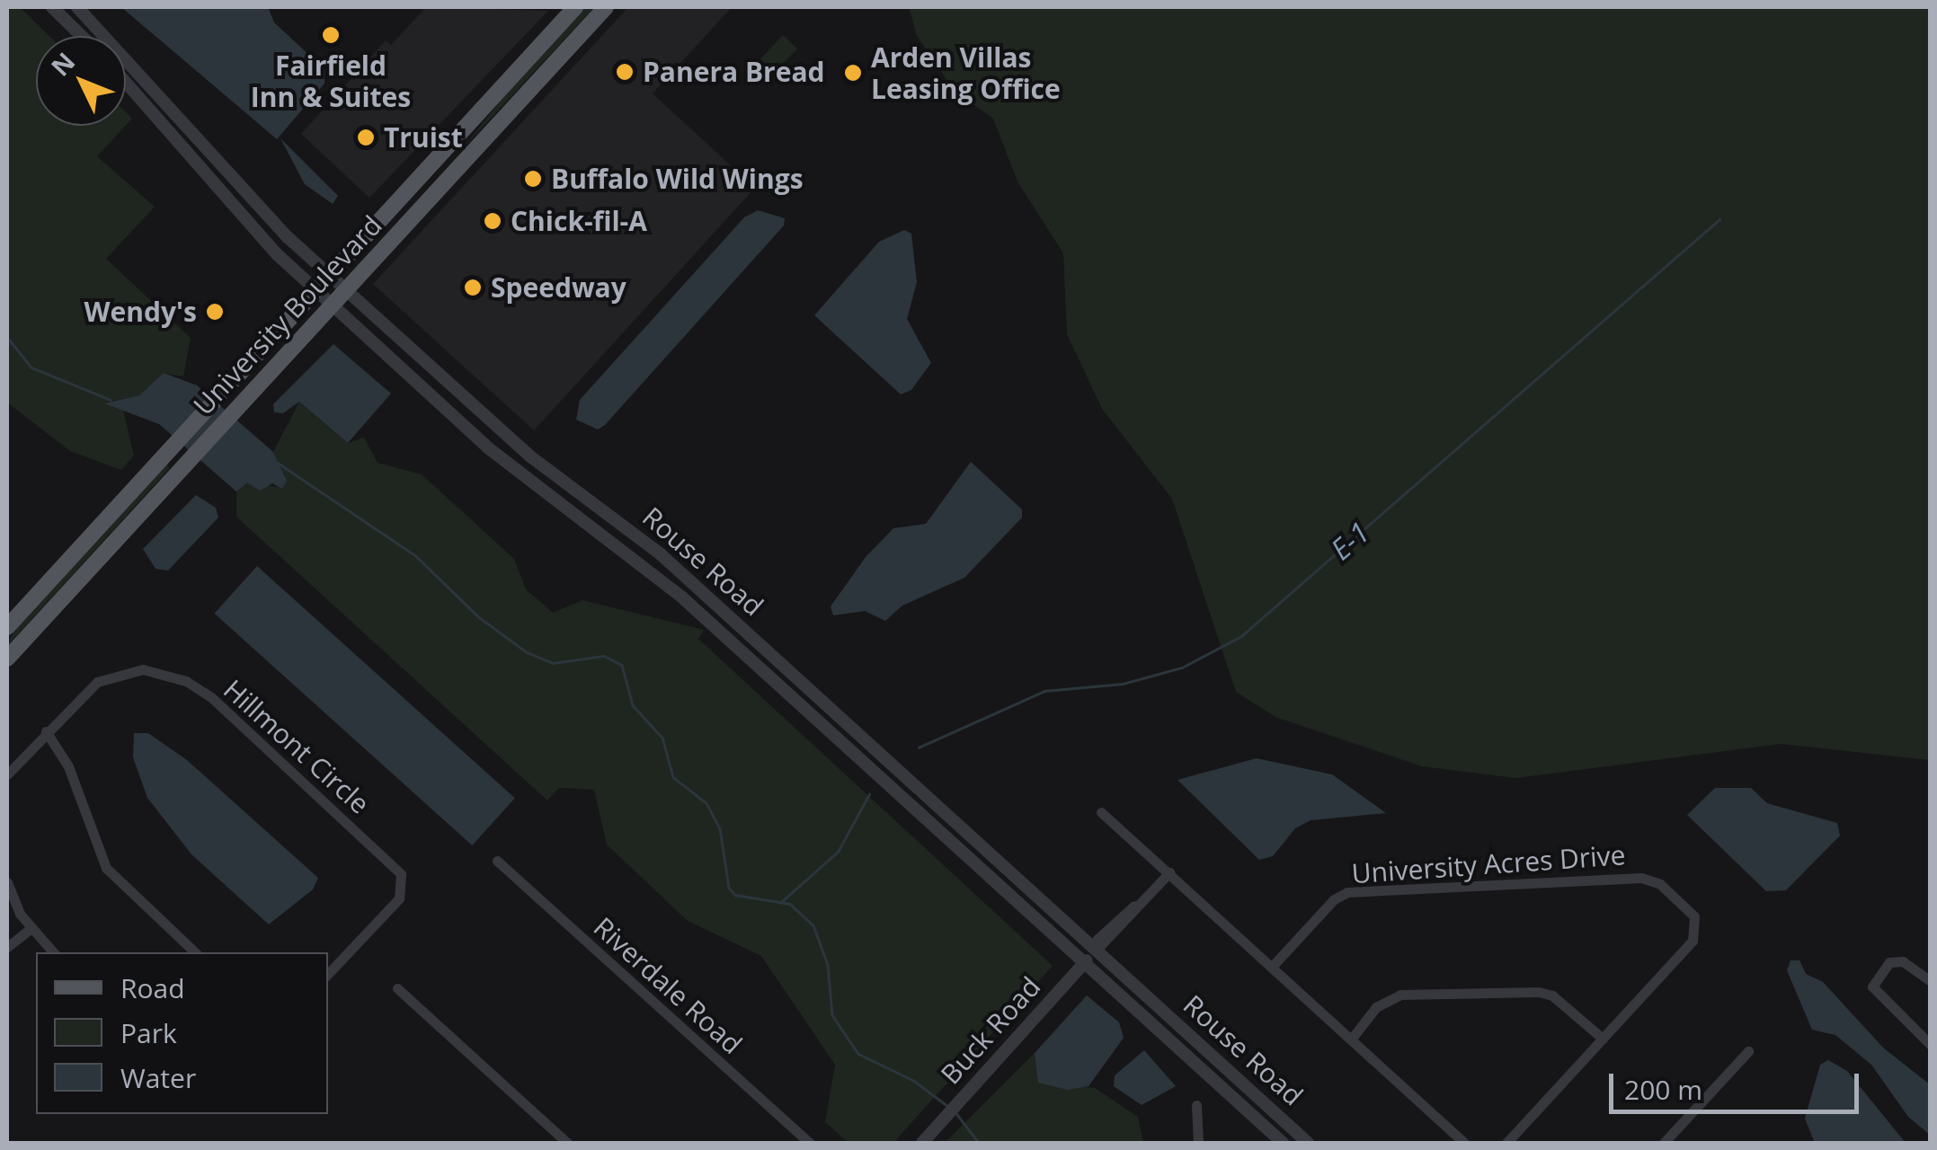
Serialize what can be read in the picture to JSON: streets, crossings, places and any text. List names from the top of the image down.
{
  "streets": {
    "main road": ["University Boulevard"],
    "street": [
      "Rouse Road",
      "Hillmont Circle",
      "University Acres Drive",
      "Riverdale Road",
      "Buck Road"
    ]
  },
  "crossings": [
    ["University Boulevard", "Rouse Road"],
    ["Rouse Road", "Buck Road"]
  ],
  "water": ["E-1"],
  "places": [
    "Fairfield Inn & Suites",
    "Panera Bread",
    "Arden Villas Leasing Office",
    "Truist",
    "Buffalo Wild Wings",
    "Chick-fil-A",
    "Speedway",
    "Wendy's"
  ],
  "legend": ["Road", "Park", "Water"],
  "scale_bar": "200 m",
  "north": "top left"
}
